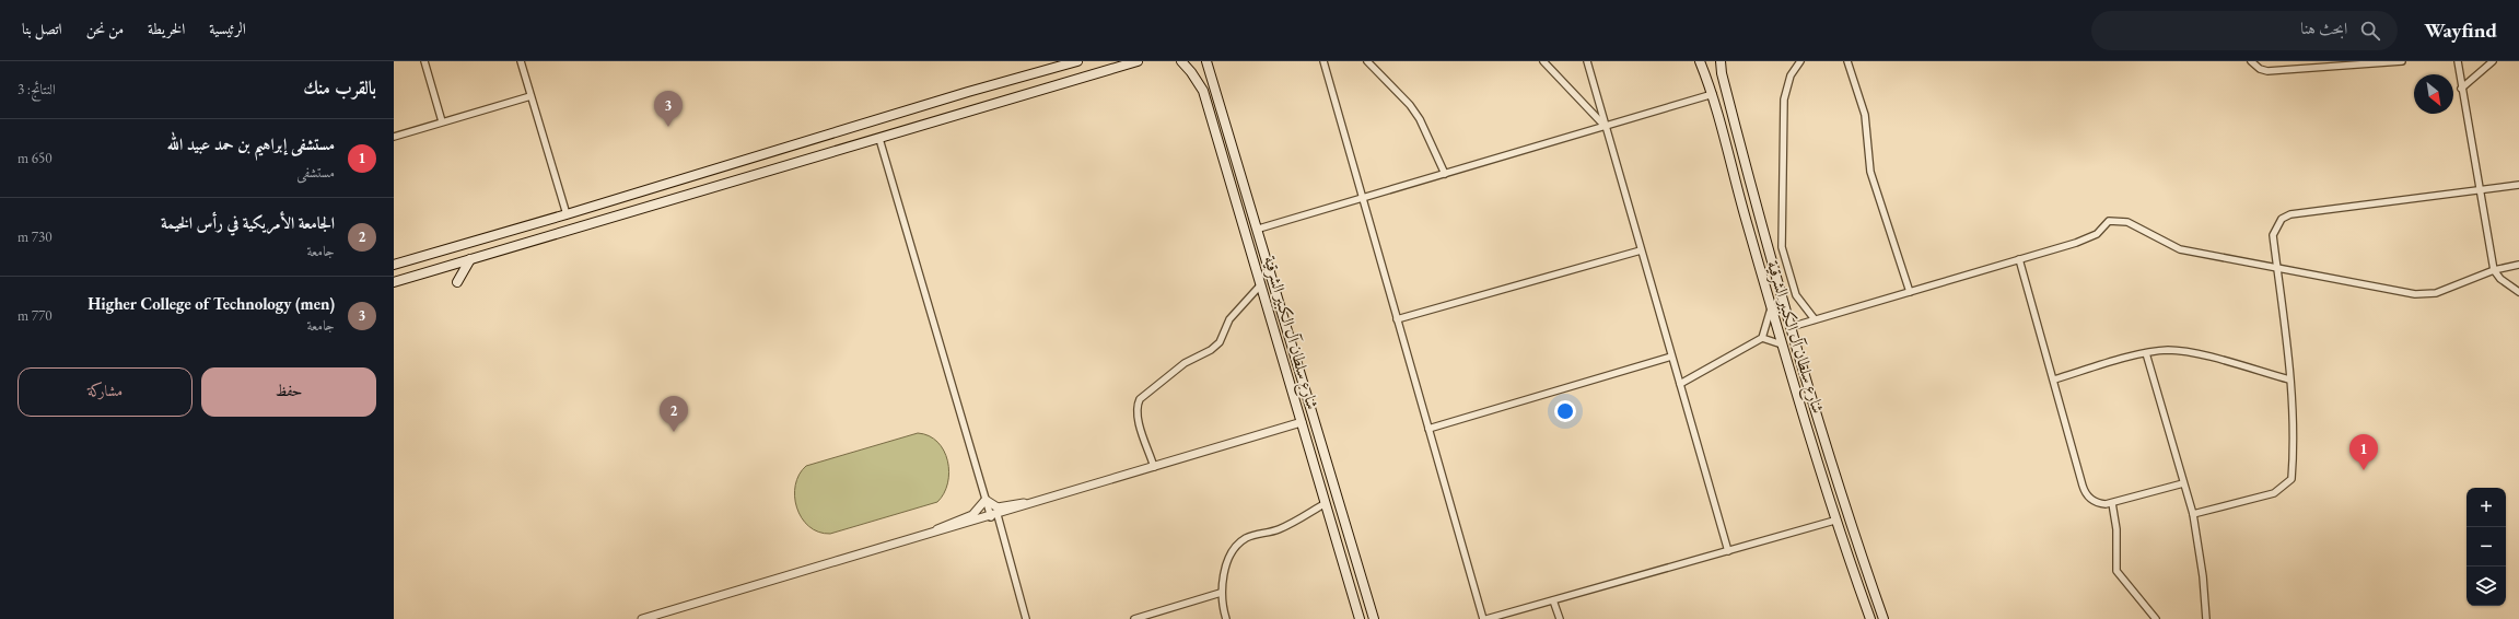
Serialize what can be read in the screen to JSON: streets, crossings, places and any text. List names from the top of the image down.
{
  "streets": {
    "main road": ["شارع سلطان آل الكبير الشرقية"]
  },
  "north": "bottom right",
  "page": {
    "header": "Wayfind",
    "search": "ابحث هنا",
    "nav": [
      "الرئيسية",
      "الخريطة",
      "من نحن",
      "اتصل بنا"
    ],
    "heading": ["بالقرب منك", "النتائج: 3"],
    "pins": ["3", "2", "1"],
    "list": [
      {
        "mark": "1",
        "name": "مستشفى إبراهيم بن حمد عبيد الله",
        "note": "مستشفى",
        "value": "650 m"
      },
      {
        "mark": "2",
        "name": "الجامعة الأمريكية في رأس الخيمة",
        "note": "جامعة",
        "value": "730 m"
      },
      {
        "mark": "3",
        "name": "Higher College of Technology (men)",
        "note": "جامعة",
        "value": "770 m"
      }
    ],
    "buttons": ["حفظ", "مشاركة"],
    "map_buttons": ["+", "−"]
  }
}
